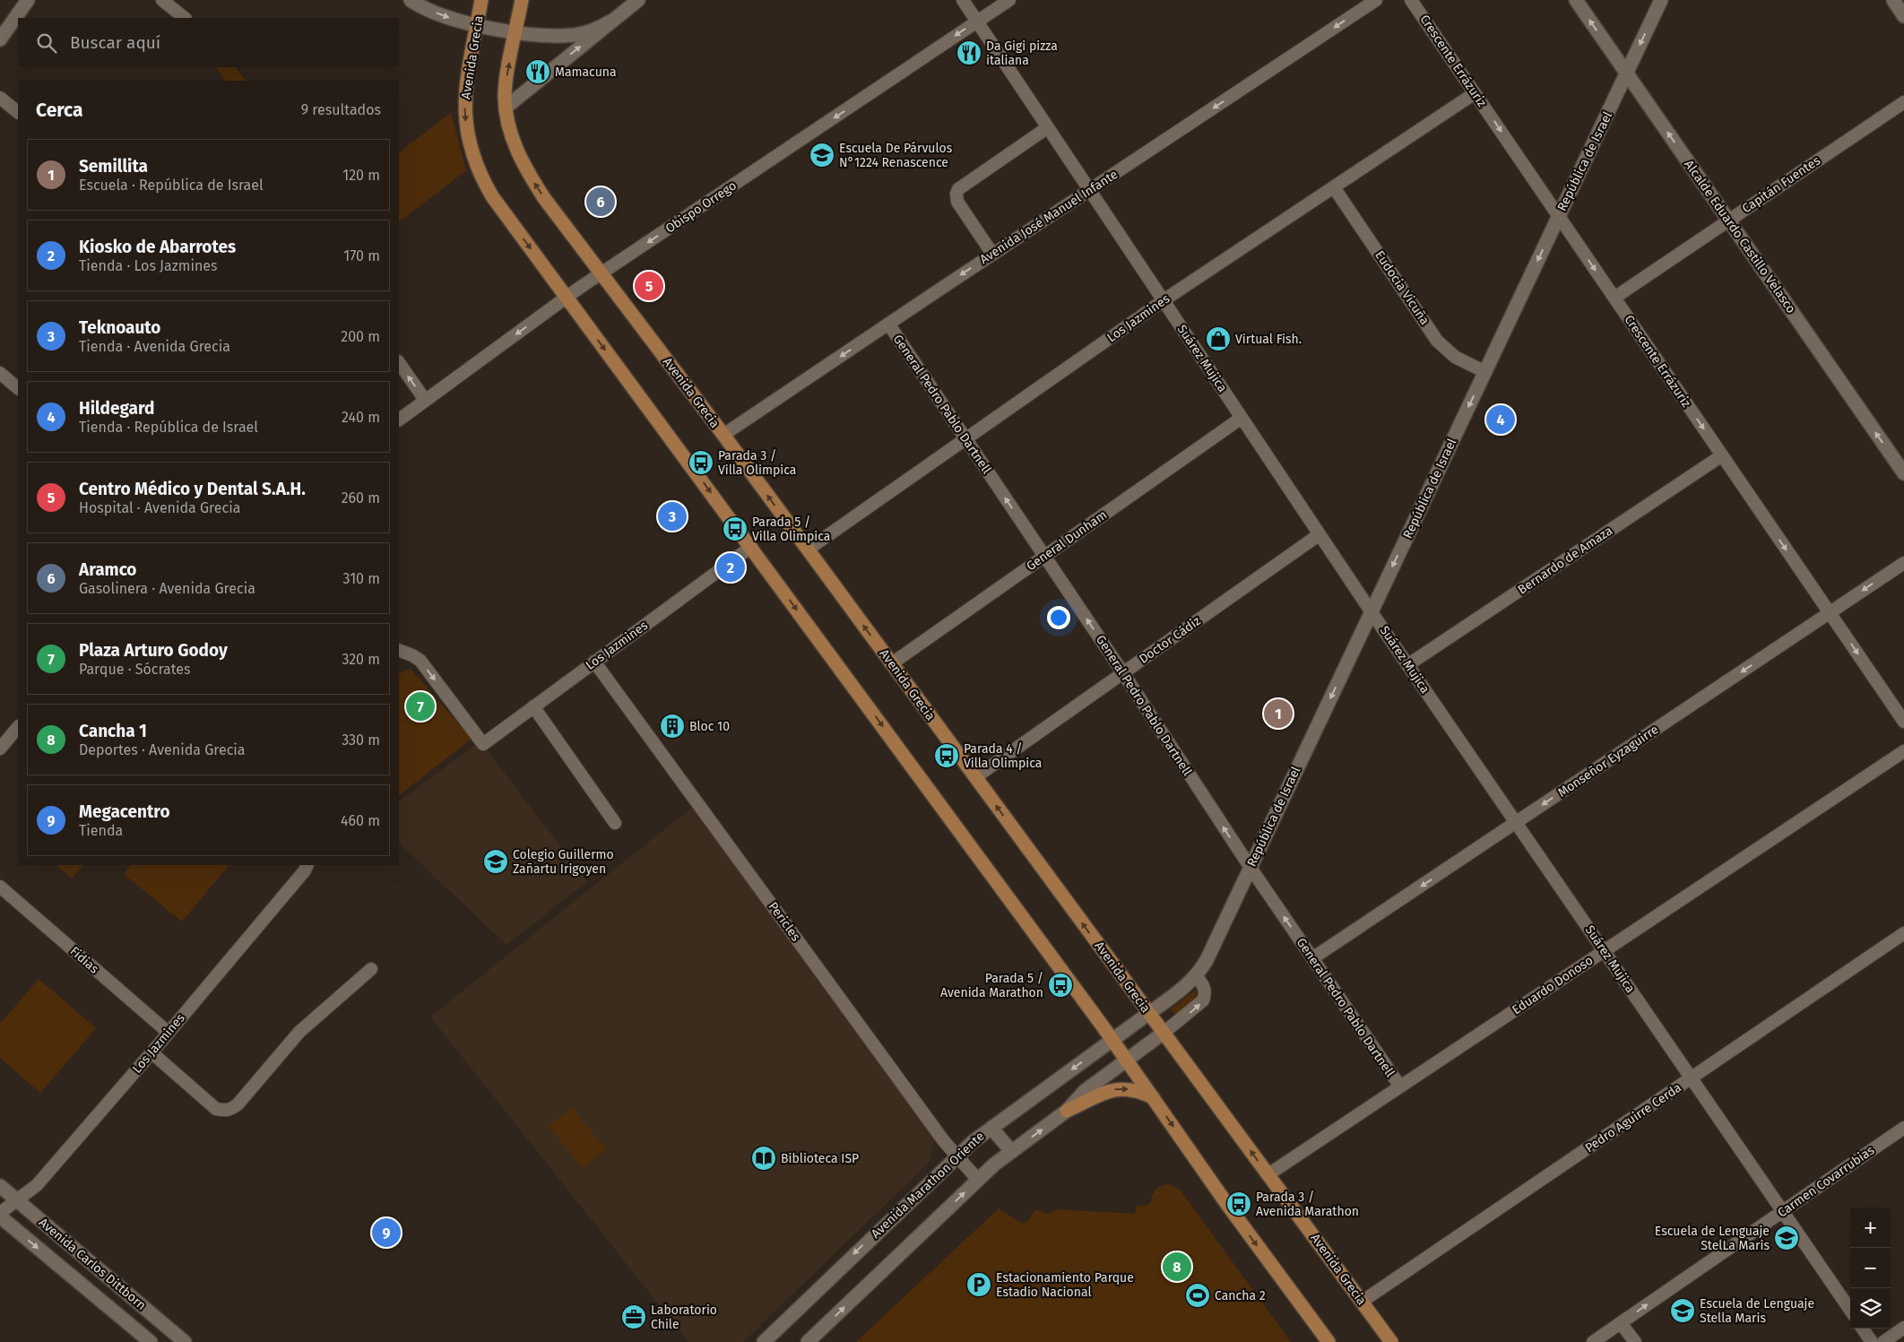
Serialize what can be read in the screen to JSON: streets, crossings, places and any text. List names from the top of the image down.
{
  "streets": {
    "main road": [
      "Avenida Grecia",
      "República de Israel",
      "Alcalde Eduardo Castillo Velasco",
      "Avenida Marathon Oriente",
      "Avenida Carlos Dittborn"
    ],
    "street": [
      "Crescente Errázuriz",
      "Capitán Fuentes",
      "Obispo Orrego",
      "Avenida José Manuel Infante",
      "Eudocia Vicuña",
      "Los Jazmines",
      "Suárez Mujica",
      "General Pedro Pablo Dartnell",
      "General Dunham",
      "Bernardo de Amaza",
      "Doctor Cádiz",
      "Monseñor Eyzaguirre",
      "Pericles",
      "Fidias",
      "Eduardo Donoso",
      "Pedro Aguirre Cerda",
      "Carmen Covarrubias"
    ]
  },
  "crossings": [
    ["Avenida Grecia", "República de Israel"],
    ["Avenida Grecia", "Obispo Orrego"],
    ["Avenida Grecia", "Avenida José Manuel Infante"],
    ["Avenida Grecia", "Los Jazmines"],
    ["Avenida Grecia", "General Dunham"],
    ["Avenida Grecia", "Doctor Cádiz"],
    ["Avenida Grecia", "Eduardo Donoso"],
    ["Avenida Grecia", "Pedro Aguirre Cerda"],
    ["Avenida Grecia", "Avenida Marathon Oriente"],
    ["Crescente Errázuriz", "República de Israel"],
    ["Crescente Errázuriz", "Capitán Fuentes"],
    ["Crescente Errázuriz", "Los Jazmines"],
    ["Crescente Errázuriz", "Bernardo de Amaza"],
    ["Crescente Errázuriz", "Monseñor Eyzaguirre"],
    ["República de Israel", "Alcalde Eduardo Castillo Velasco"],
    ["República de Israel", "Eudocia Vicuña"],
    ["República de Israel", "Suárez Mujica"],
    ["República de Israel", "General Pedro Pablo Dartnell"],
    ["República de Israel", "Avenida Marathon Oriente"],
    ["Capitán Fuentes", "Alcalde Eduardo Castillo Velasco"],
    ["Obispo Orrego", "Suárez Mujica"],
    ["Avenida José Manuel Infante", "Suárez Mujica"],
    ["Avenida José Manuel Infante", "General Pedro Pablo Dartnell"],
    ["Eudocia Vicuña", "Los Jazmines"],
    ["Los Jazmines", "Suárez Mujica"],
    ["Los Jazmines", "General Pedro Pablo Dartnell"],
    ["Los Jazmines", "Pericles"],
    ["Los Jazmines", "Fidias"],
    ["Los Jazmines", "Avenida Carlos Dittborn"],
    ["Suárez Mujica", "General Dunham"],
    ["Suárez Mujica", "Bernardo de Amaza"],
    ["Suárez Mujica", "Doctor Cádiz"],
    ["Suárez Mujica", "Monseñor Eyzaguirre"],
    ["Suárez Mujica", "Eduardo Donoso"],
    ["Suárez Mujica", "Pedro Aguirre Cerda"],
    ["Suárez Mujica", "Carmen Covarrubias"],
    ["General Pedro Pablo Dartnell", "General Dunham"],
    ["General Pedro Pablo Dartnell", "Doctor Cádiz"],
    ["General Pedro Pablo Dartnell", "Monseñor Eyzaguirre"],
    ["General Pedro Pablo Dartnell", "Eduardo Donoso"],
    ["Pericles", "Avenida Marathon Oriente"]
  ],
  "one_way": [
    "Crescente Errázuriz",
    "República de Israel",
    "Obispo Orrego",
    "Avenida José Manuel Infante",
    "Alcalde Eduardo Castillo Velasco",
    "General Pedro Pablo Dartnell",
    "Monseñor Eyzaguirre",
    "Carmen Covarrubias"
  ],
  "places": {
    "restaurant": ["Da Gigi pizza italiana", "Mamacuna"],
    "school or university": [
      "Escuela De Párvulos N°1224 Renascence",
      "Colegio Guillermo Zañartu Irigoyen",
      "Escuela de Lenguaje StelLa Maris",
      "Escuela de Lenguaje Stella Maris"
    ],
    "shop": ["Virtual Fish."],
    "bus stop": [
      "Parada 3 / Villa Olimpica",
      "Parada 5 / Villa Olimpica",
      "Parada 4 / Villa Olimpica",
      "Parada 5 / Avenida Marathon",
      "Parada 3 / Avenida Marathon"
    ],
    "building": ["Bloc 10"],
    "library": ["Biblioteca ISP"],
    "parking": ["Estacionamiento Parque Estadio Nacional"],
    "sports": ["Cancha 2"],
    "office": ["Laboratorio Chile"]
  },
  "page": {
    "search": "Buscar aquí",
    "heading": ["Cerca", "9 resultados"],
    "list": [
      {
        "mark": "1",
        "name": "Semillita",
        "note": "Escuela · República de Israel",
        "value": "120 m"
      },
      {
        "mark": "2",
        "name": "Kiosko de Abarrotes",
        "note": "Tienda · Los Jazmines",
        "value": "170 m"
      },
      {
        "mark": "3",
        "name": "Teknoauto",
        "note": "Tienda · Avenida Grecia",
        "value": "200 m"
      },
      {
        "mark": "4",
        "name": "Hildegard",
        "note": "Tienda · República de Israel",
        "value": "240 m"
      },
      {
        "mark": "5",
        "name": "Centro Médico y Dental S.A.H.",
        "note": "Hospital · Avenida Grecia",
        "value": "260 m"
      },
      {
        "mark": "6",
        "name": "Aramco",
        "note": "Gasolinera · Avenida Grecia",
        "value": "310 m"
      },
      {
        "mark": "7",
        "name": "Plaza Arturo Godoy",
        "note": "Parque · Sócrates",
        "value": "320 m"
      },
      {
        "mark": "8",
        "name": "Cancha 1",
        "note": "Deportes · Avenida Grecia",
        "value": "330 m"
      },
      {
        "mark": "9",
        "name": "Megacentro",
        "note": "Tienda",
        "value": "460 m"
      }
    ],
    "pins": [
      "6",
      "5",
      "4",
      "3",
      "2",
      "7",
      "1",
      "9",
      "8"
    ],
    "map_buttons": ["+", "−"]
  }
}
